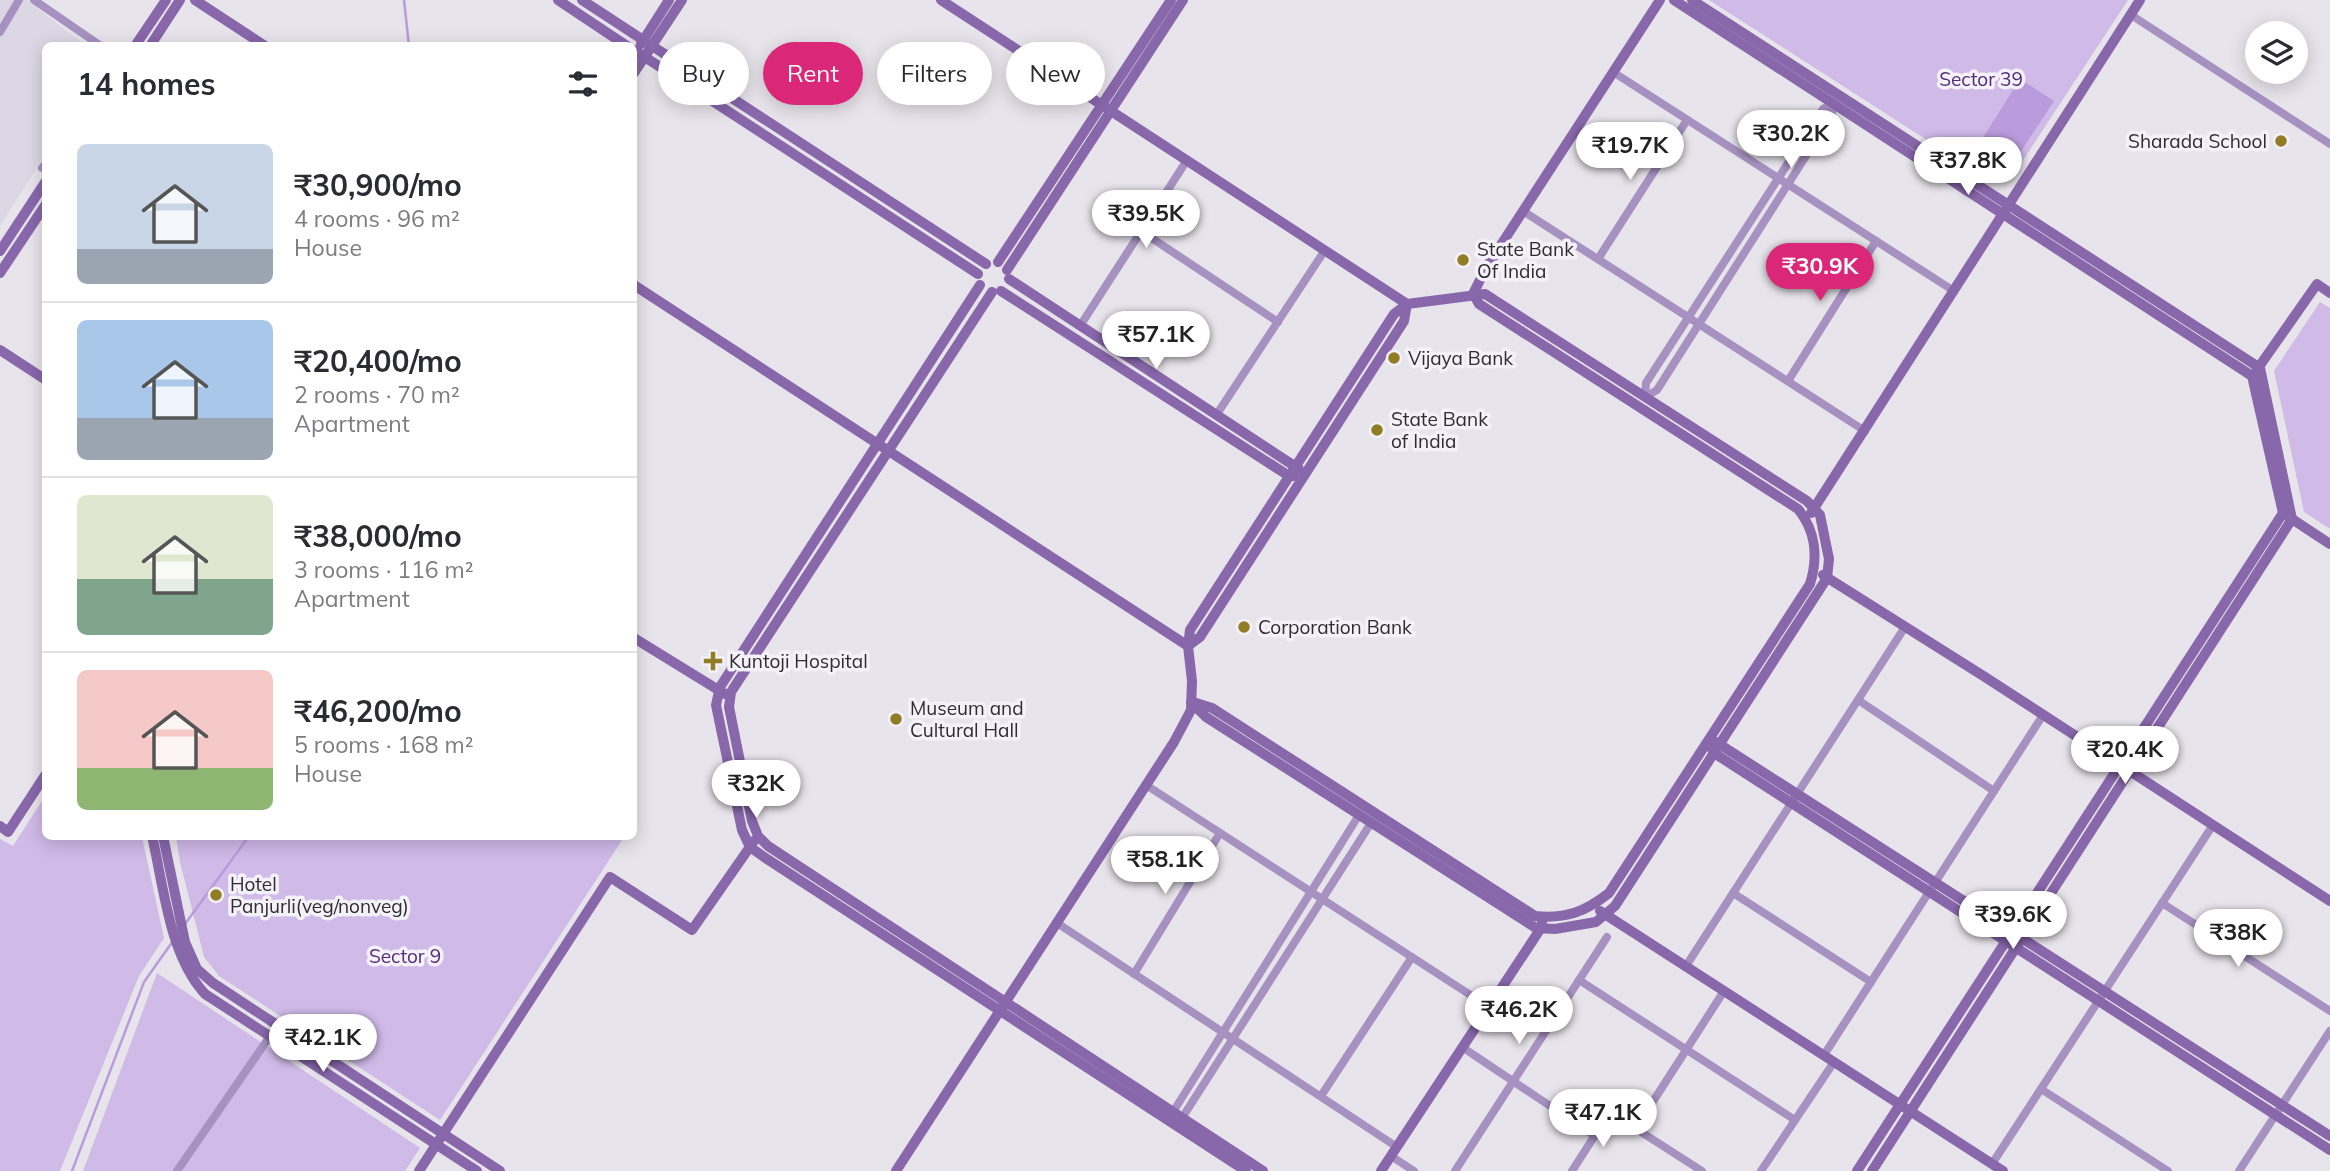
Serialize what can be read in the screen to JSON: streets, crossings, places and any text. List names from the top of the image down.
{
  "parks": ["Sector 39", "Sector 9"],
  "places": {
    "other": [
      "Sharada School",
      "State Bank Of India",
      "Vijaya Bank",
      "State Bank of India",
      "Corporation Bank",
      "Museum and Cultural Hall",
      "Hotel Panjurli(veg/nonveg)"
    ],
    "health": ["Kuntoji Hospital"]
  },
  "page": {
    "chip": [
      "Buy",
      "Rent",
      "Filters",
      "New"
    ],
    "heading": "14 homes",
    "price": [
      "₹30.2K",
      "₹19.7K",
      "₹37.8K",
      "₹39.5K",
      "₹30.9K",
      "₹57.1K",
      "₹20.4K",
      "₹32K",
      "₹58.1K",
      "₹39.6K",
      "₹38K",
      "₹46.2K",
      "₹42.1K",
      "₹47.1K"
    ],
    "list": [
      {
        "name": "₹30,900/mo",
        "note": "4 rooms · 96 m² · House"
      },
      {
        "name": "₹20,400/mo",
        "note": "2 rooms · 70 m² · Apartment"
      },
      {
        "name": "₹38,000/mo",
        "note": "3 rooms · 116 m² · Apartment"
      },
      {
        "name": "₹46,200/mo",
        "note": "5 rooms · 168 m² · House"
      }
    ]
  }
}
